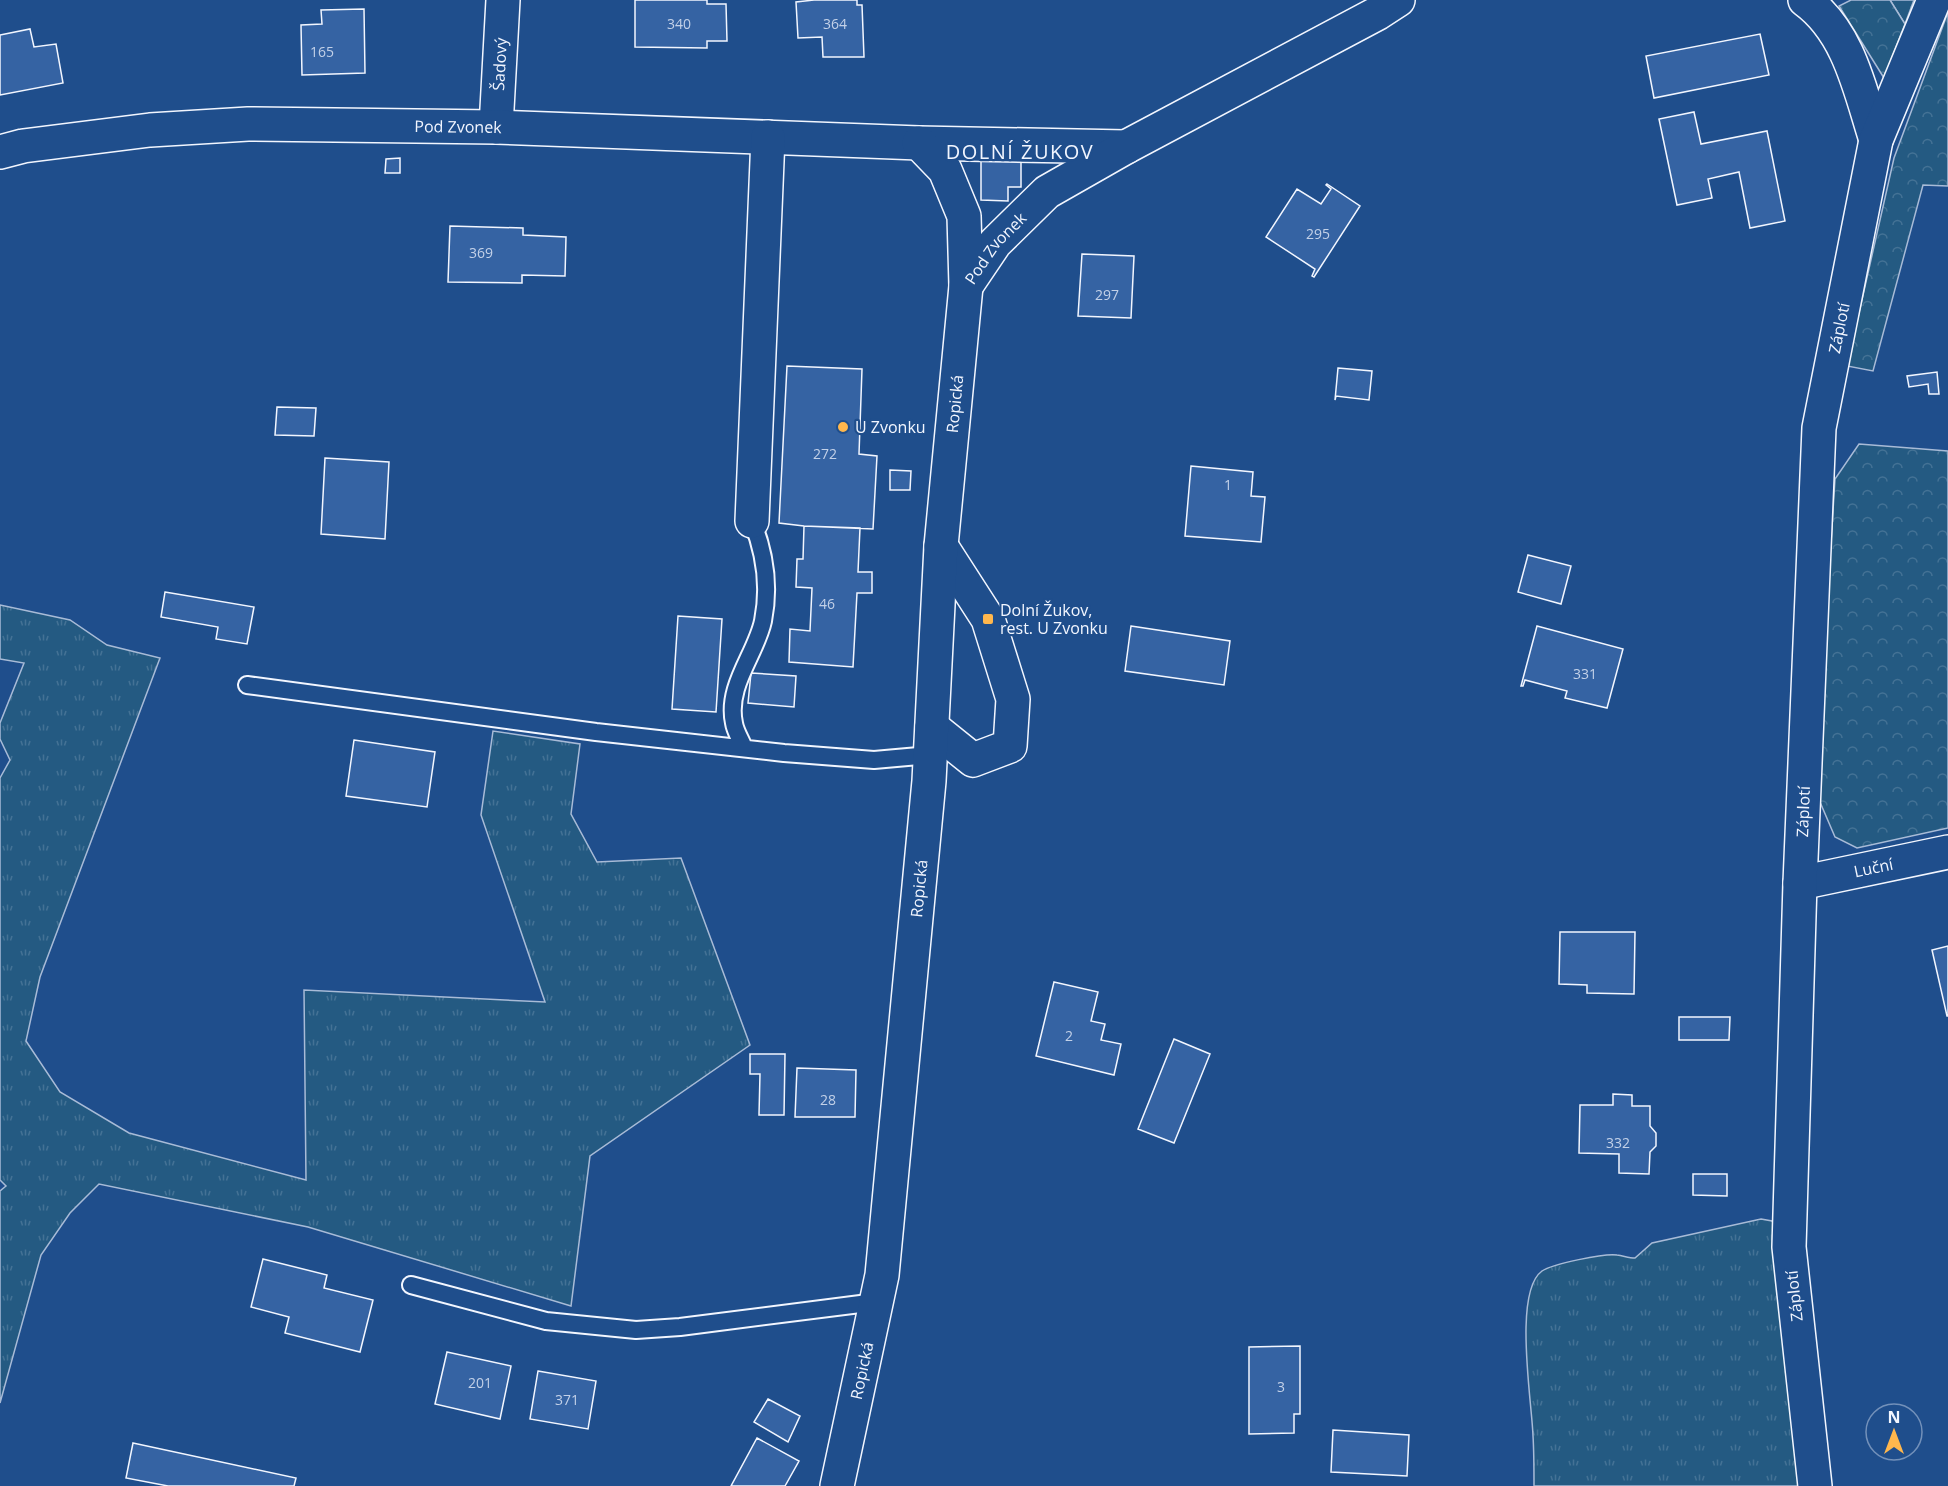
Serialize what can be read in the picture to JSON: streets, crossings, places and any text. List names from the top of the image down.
{
  "streets": {
    "street": [
      "Šadový",
      "Pod Zvonek",
      "Záplotí",
      "Ropická",
      "Luční"
    ]
  },
  "crossings": [
    ["Šadový", "Pod Zvonek"],
    ["Pod Zvonek", "Ropická"],
    ["Záplotí", "Luční"]
  ],
  "districts": ["DOLNÍ ŽUKOV"],
  "places": {
    "other": ["U Zvonku"],
    "transit": ["Dolní Žukov, rest. U Zvonku"]
  },
  "house_numbers": [
    "340",
    "364",
    "165",
    "295",
    "369",
    "297",
    "272",
    "1",
    "46",
    "331",
    "2",
    "28",
    "332",
    "201",
    "3",
    "371"
  ],
  "north": "top"
}
